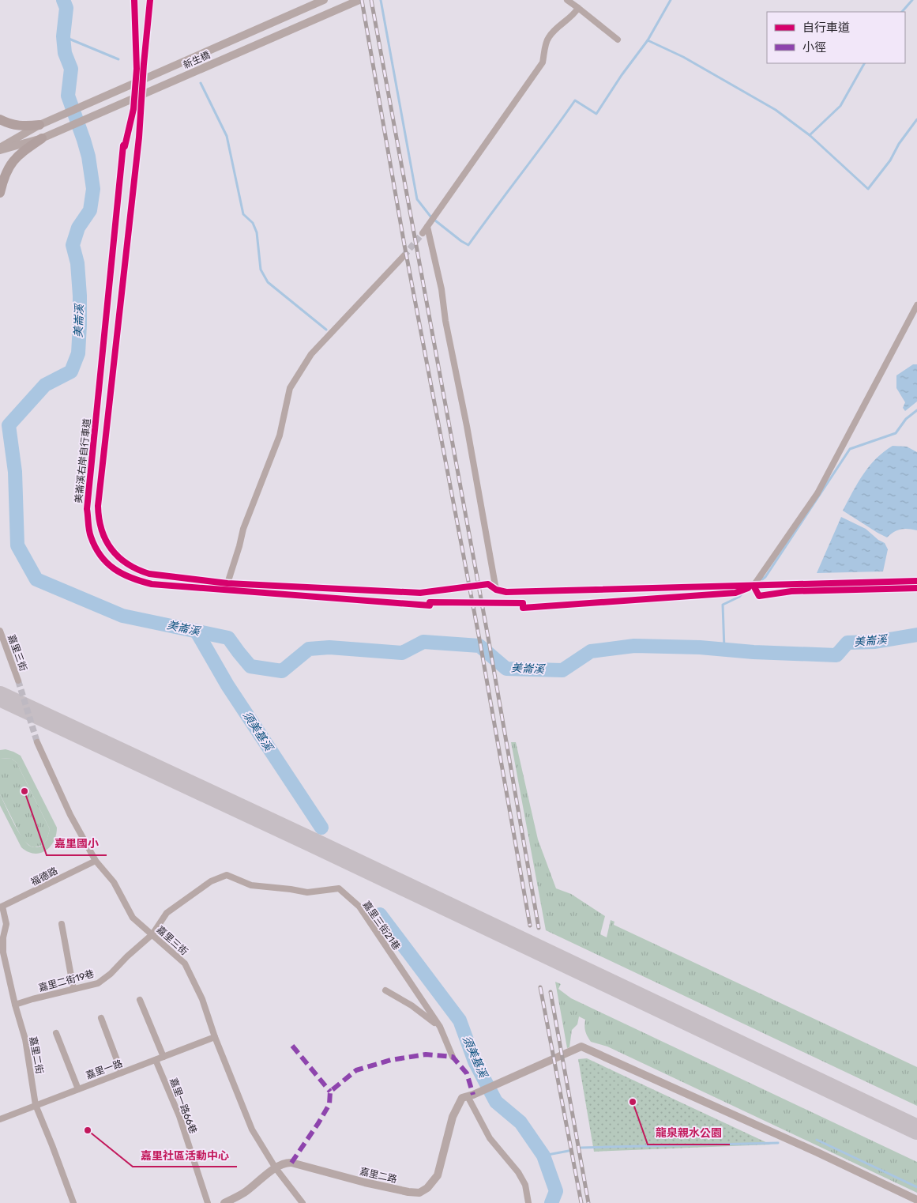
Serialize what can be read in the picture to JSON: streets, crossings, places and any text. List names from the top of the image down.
{
  "streets": {
    "street": [
      "新生橋",
      "嘉里三街",
      "福德路",
      "嘉里三街21巷",
      "嘉里二街19巷",
      "嘉里二街",
      "嘉里一路",
      "嘉里一路66巷",
      "嘉里二路"
    ],
    "cycle path": ["美崙溪右岸自行車道"]
  },
  "crossings": [
    ["嘉里三街", "福德路"],
    ["嘉里三街", "嘉里三街21巷"],
    ["嘉里三街", "嘉里二街19巷"],
    ["嘉里三街", "嘉里一路"],
    ["嘉里三街", "嘉里二路"],
    ["福德路", "嘉里二街"],
    ["嘉里三街21巷", "嘉里二街19巷"],
    ["嘉里二街19巷", "嘉里二街"],
    ["嘉里二街", "嘉里一路"],
    ["嘉里一路", "嘉里一路66巷"]
  ],
  "water": ["美崙溪", "須美基溪"],
  "places": ["嘉里國小", "龍泉親水公園", "嘉里社區活動中心"],
  "legend": ["自行車道", "小徑"]
}
